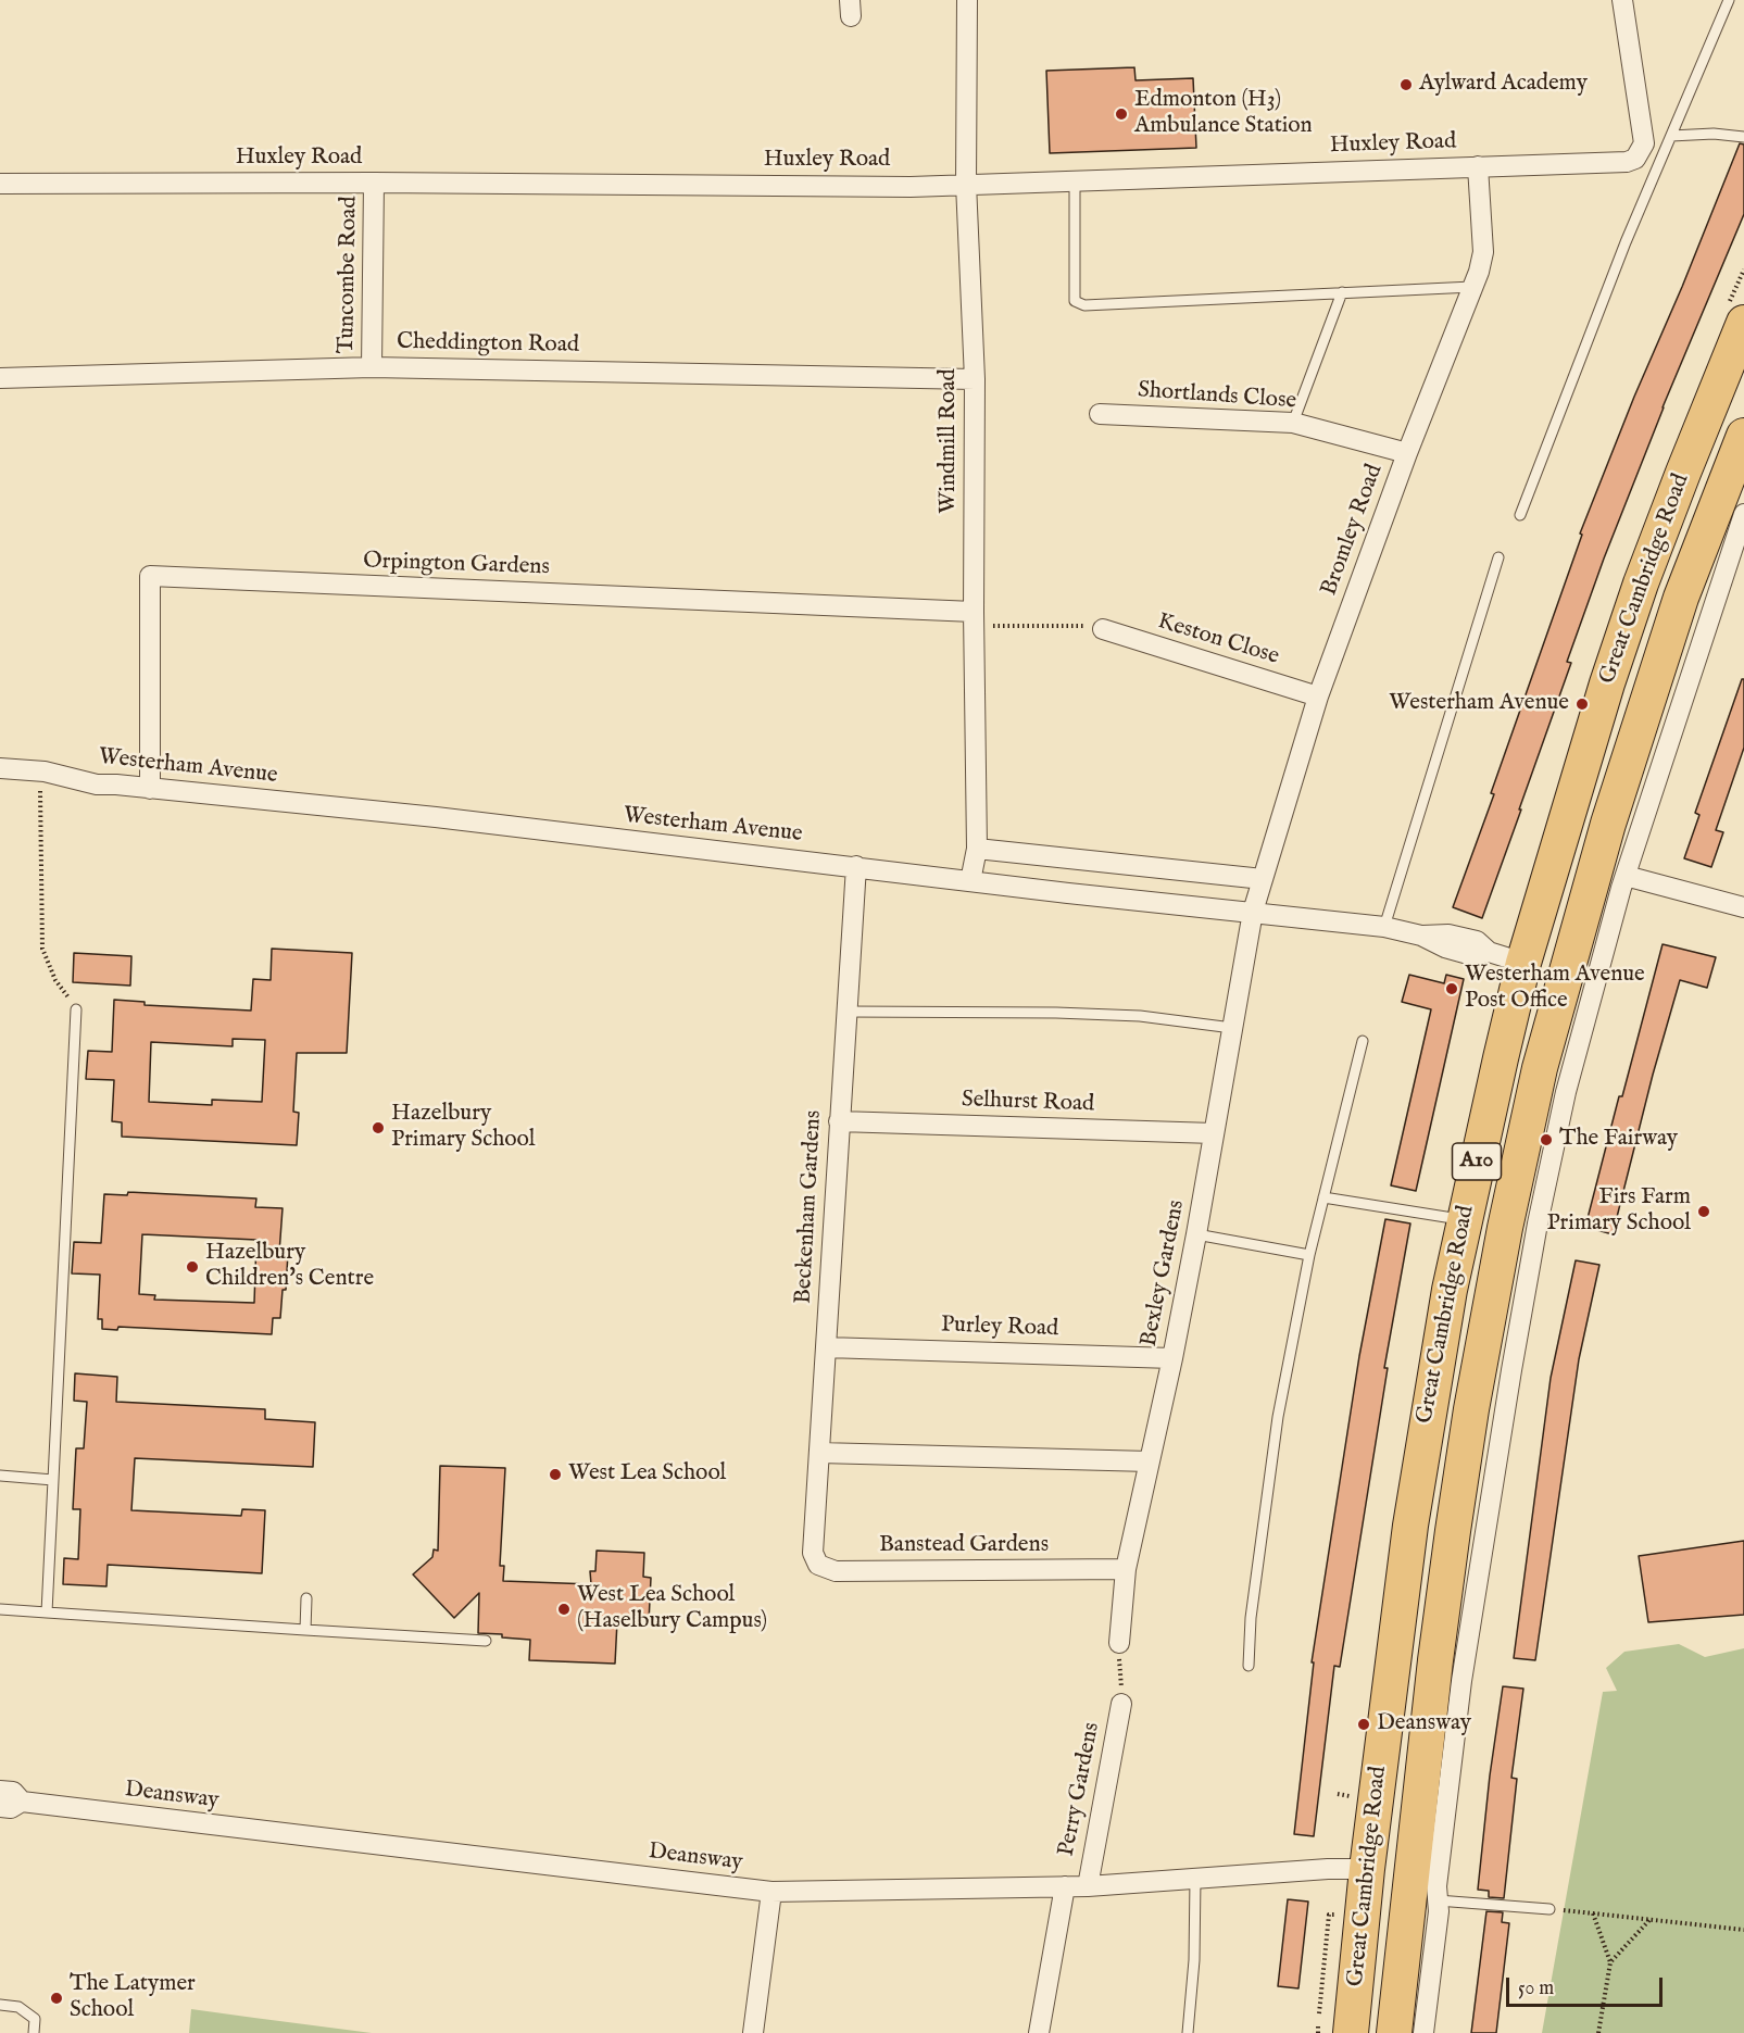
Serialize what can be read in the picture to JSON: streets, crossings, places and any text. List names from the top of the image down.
{
  "streets": {
    "highway": ["Great Cambridge Road", "A10"],
    "street": [
      "Huxley Road",
      "Tuncombe Road",
      "Cheddington Road",
      "Shortlands Close",
      "Windmill Road",
      "Bromley Road",
      "Orpington Gardens",
      "Keston Close",
      "Westerham Avenue",
      "Selhurst Road",
      "Beckenham Gardens",
      "Bexley Gardens",
      "Purley Road",
      "Banstead Gardens",
      "Perry Gardens",
      "Deansway"
    ]
  },
  "crossings": [
    ["Huxley Road", "Tuncombe Road"],
    ["Huxley Road", "Windmill Road"],
    ["Huxley Road", "Bromley Road"],
    ["Tuncombe Road", "Cheddington Road"],
    ["Cheddington Road", "Windmill Road"],
    ["Shortlands Close", "Bromley Road"],
    ["Windmill Road", "Orpington Gardens"],
    ["Windmill Road", "Westerham Avenue"],
    ["Bromley Road", "Keston Close"],
    ["Bromley Road", "Westerham Avenue"],
    ["Bromley Road", "Bexley Gardens"],
    ["Orpington Gardens", "Westerham Avenue"],
    ["Great Cambridge Road", "Westerham Avenue"],
    ["Great Cambridge Road", "Deansway"],
    ["Westerham Avenue", "Beckenham Gardens"],
    ["Westerham Avenue", "Bexley Gardens"],
    ["Selhurst Road", "Beckenham Gardens"],
    ["Selhurst Road", "Bexley Gardens"],
    ["Beckenham Gardens", "Purley Road"],
    ["Beckenham Gardens", "Banstead Gardens"],
    ["Bexley Gardens", "Purley Road"],
    ["Bexley Gardens", "Banstead Gardens"],
    ["Perry Gardens", "Deansway"]
  ],
  "places": [
    "Aylward Academy",
    "Edmonton (H3) Ambulance Station",
    "Westerham Avenue",
    "Westerham Avenue Post Office",
    "Hazelbury Primary School",
    "The Fairway",
    "Firs Farm Primary School",
    "Hazelbury Children's Centre",
    "West Lea School",
    "West Lea School (Haselbury Campus)",
    "Deansway",
    "The Latymer School"
  ],
  "scale_bar": "50 m"
}
